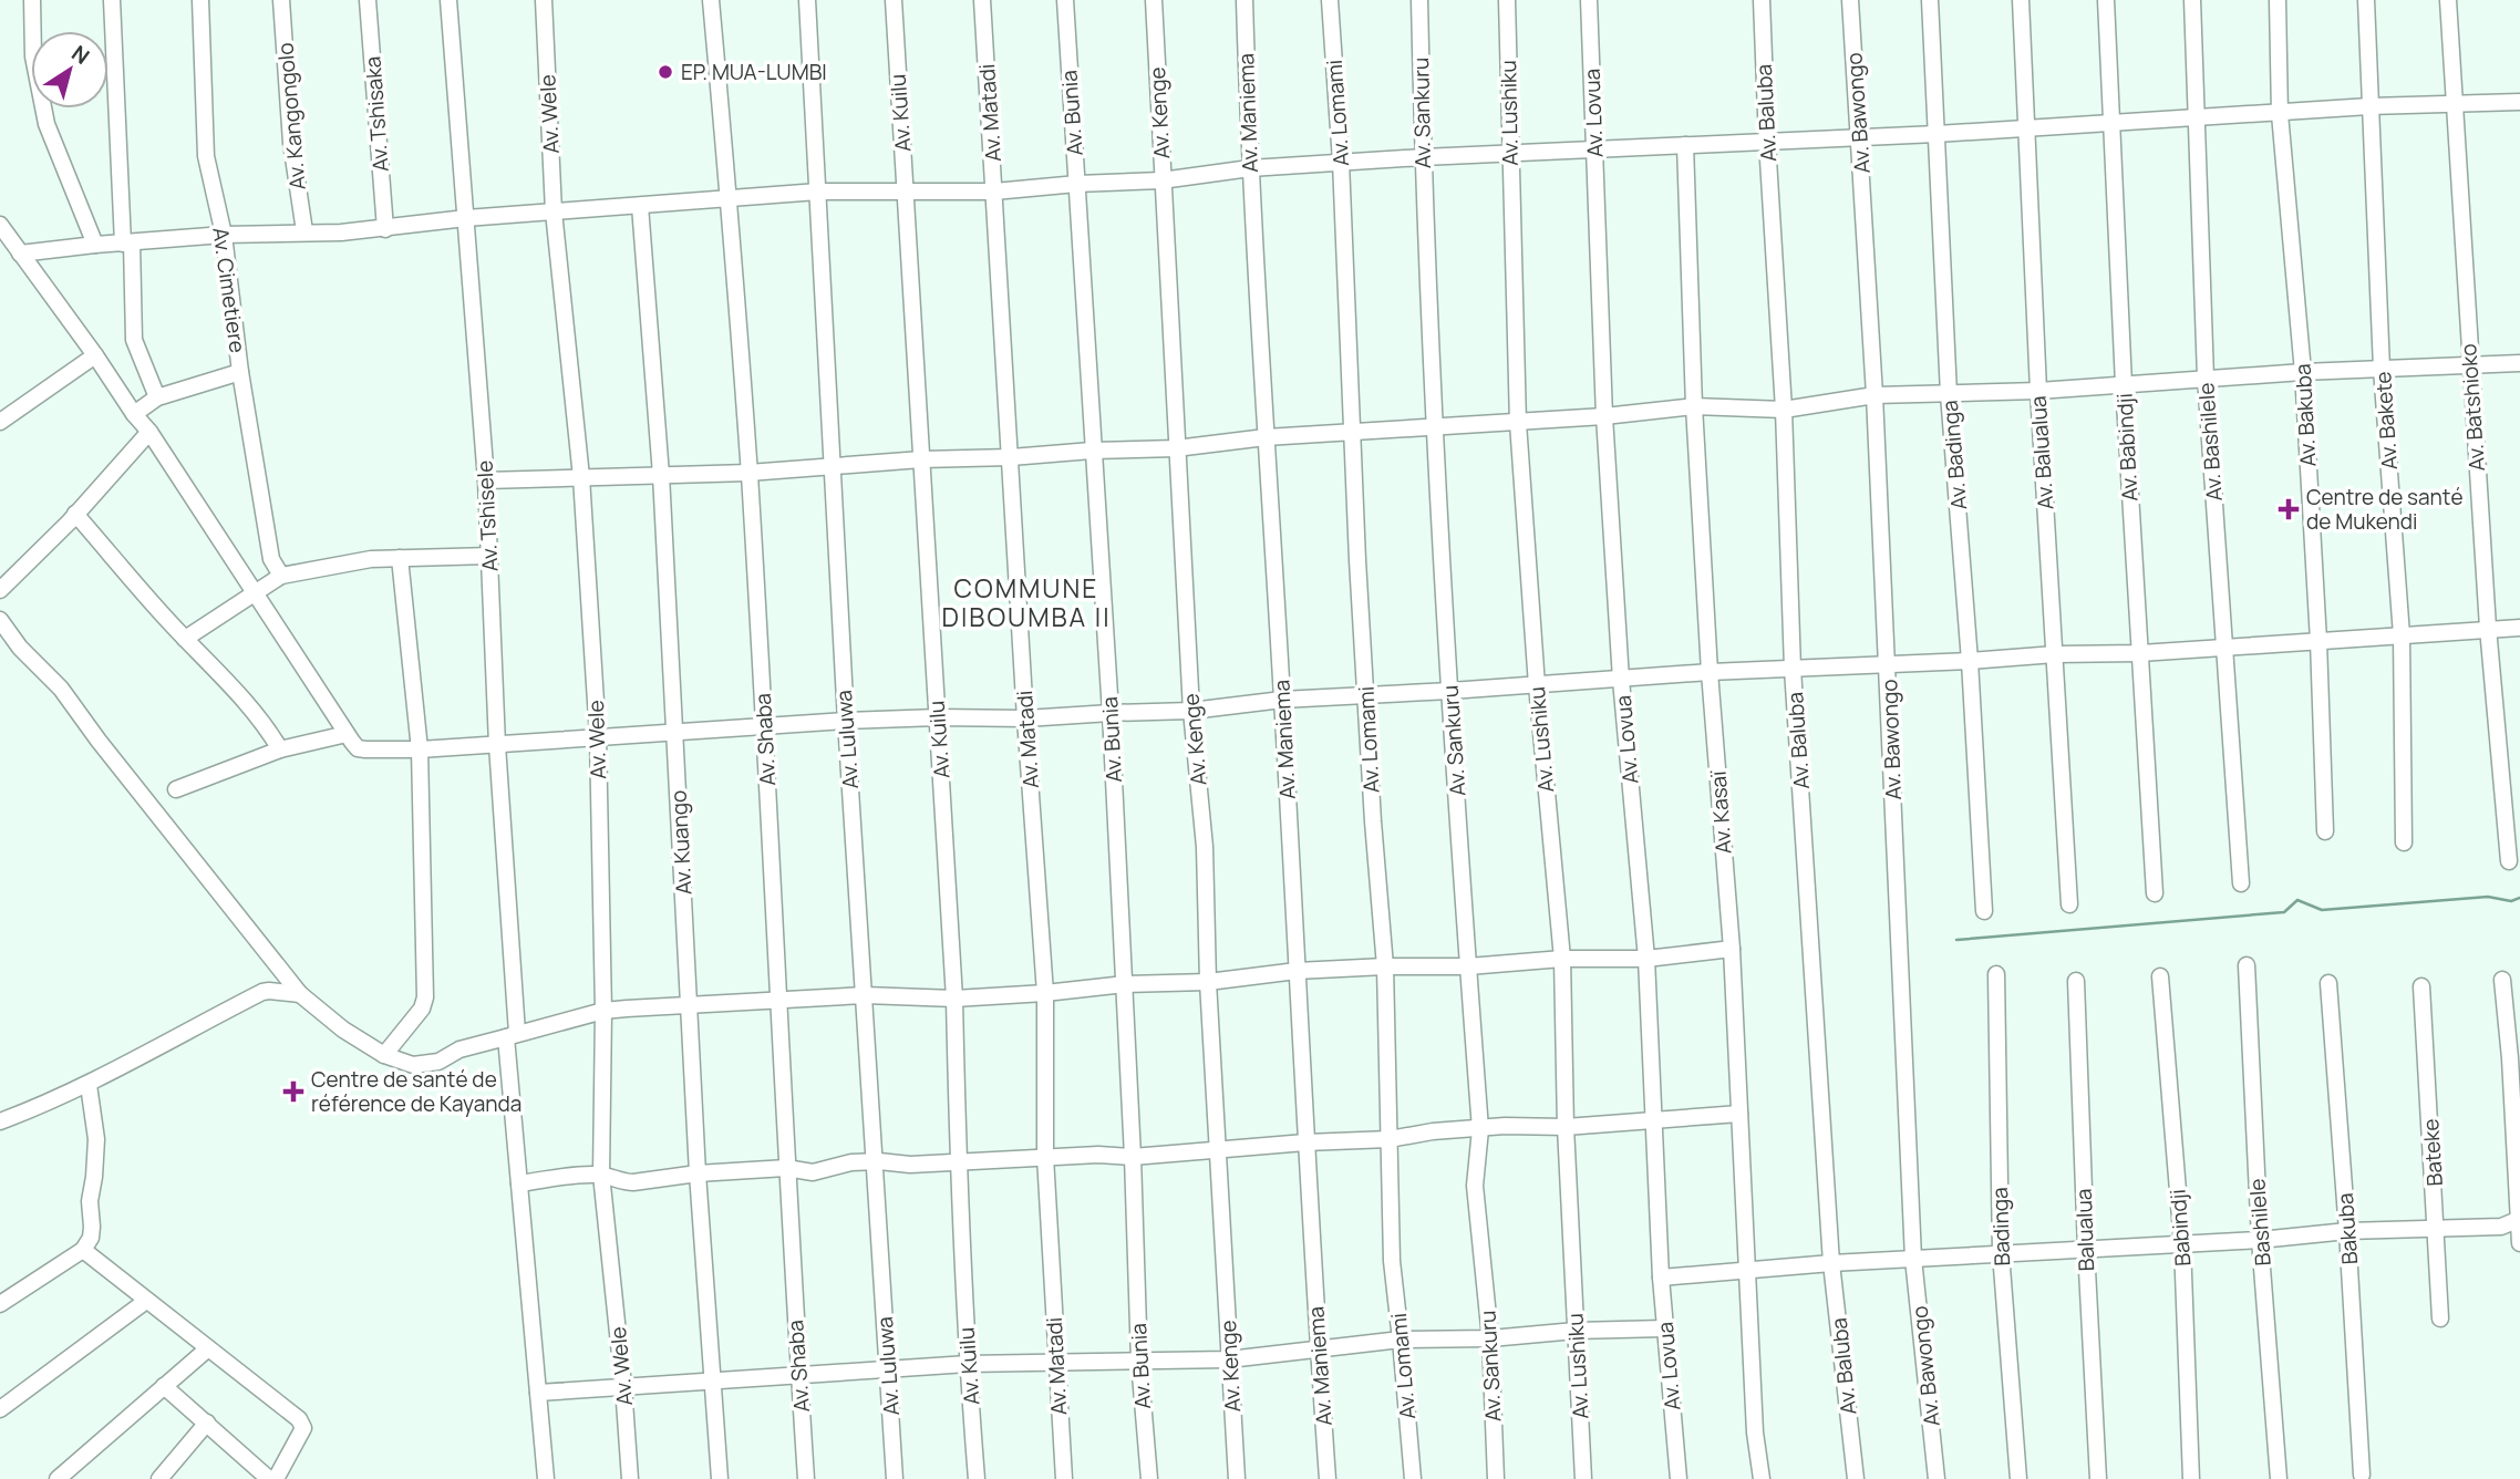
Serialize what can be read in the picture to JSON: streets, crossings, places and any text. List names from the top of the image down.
{
  "streets": {
    "street": [
      "Av. Kuilu",
      "Av. Matadi",
      "Av. Bunia",
      "Av. Kenge",
      "Av. Maniema",
      "Av. Lomami",
      "Av. Sankuru",
      "Av. Lushiku",
      "Av. Lovua",
      "Av. Baluba",
      "Av. Bawongo",
      "Av. Tshisaka",
      "Av. Wele",
      "Av. Kangongolo",
      "Av. Cimetiere",
      "Av. Batshioko",
      "Av. Bakuba",
      "Av. Bakete",
      "Av. Bashilele",
      "Av. Babindji",
      "Av. Balualua",
      "Av. Badinga",
      "Av. Tshisele",
      "Av. Shaba",
      "Av. Luluwa",
      "Av. Kasaï",
      "Av. Kuango",
      "Bateke",
      "Bashilele",
      "Badinga",
      "Babindji",
      "Bakuba",
      "Balualua"
    ]
  },
  "districts": ["COMMUNE DIBOUMBA II"],
  "places": {
    "other": ["EP. MUA-LUMBI"],
    "health": ["Centre de santé de Mukendi", "Centre de santé de référence de Kayanda"]
  },
  "north": "top right"
}
